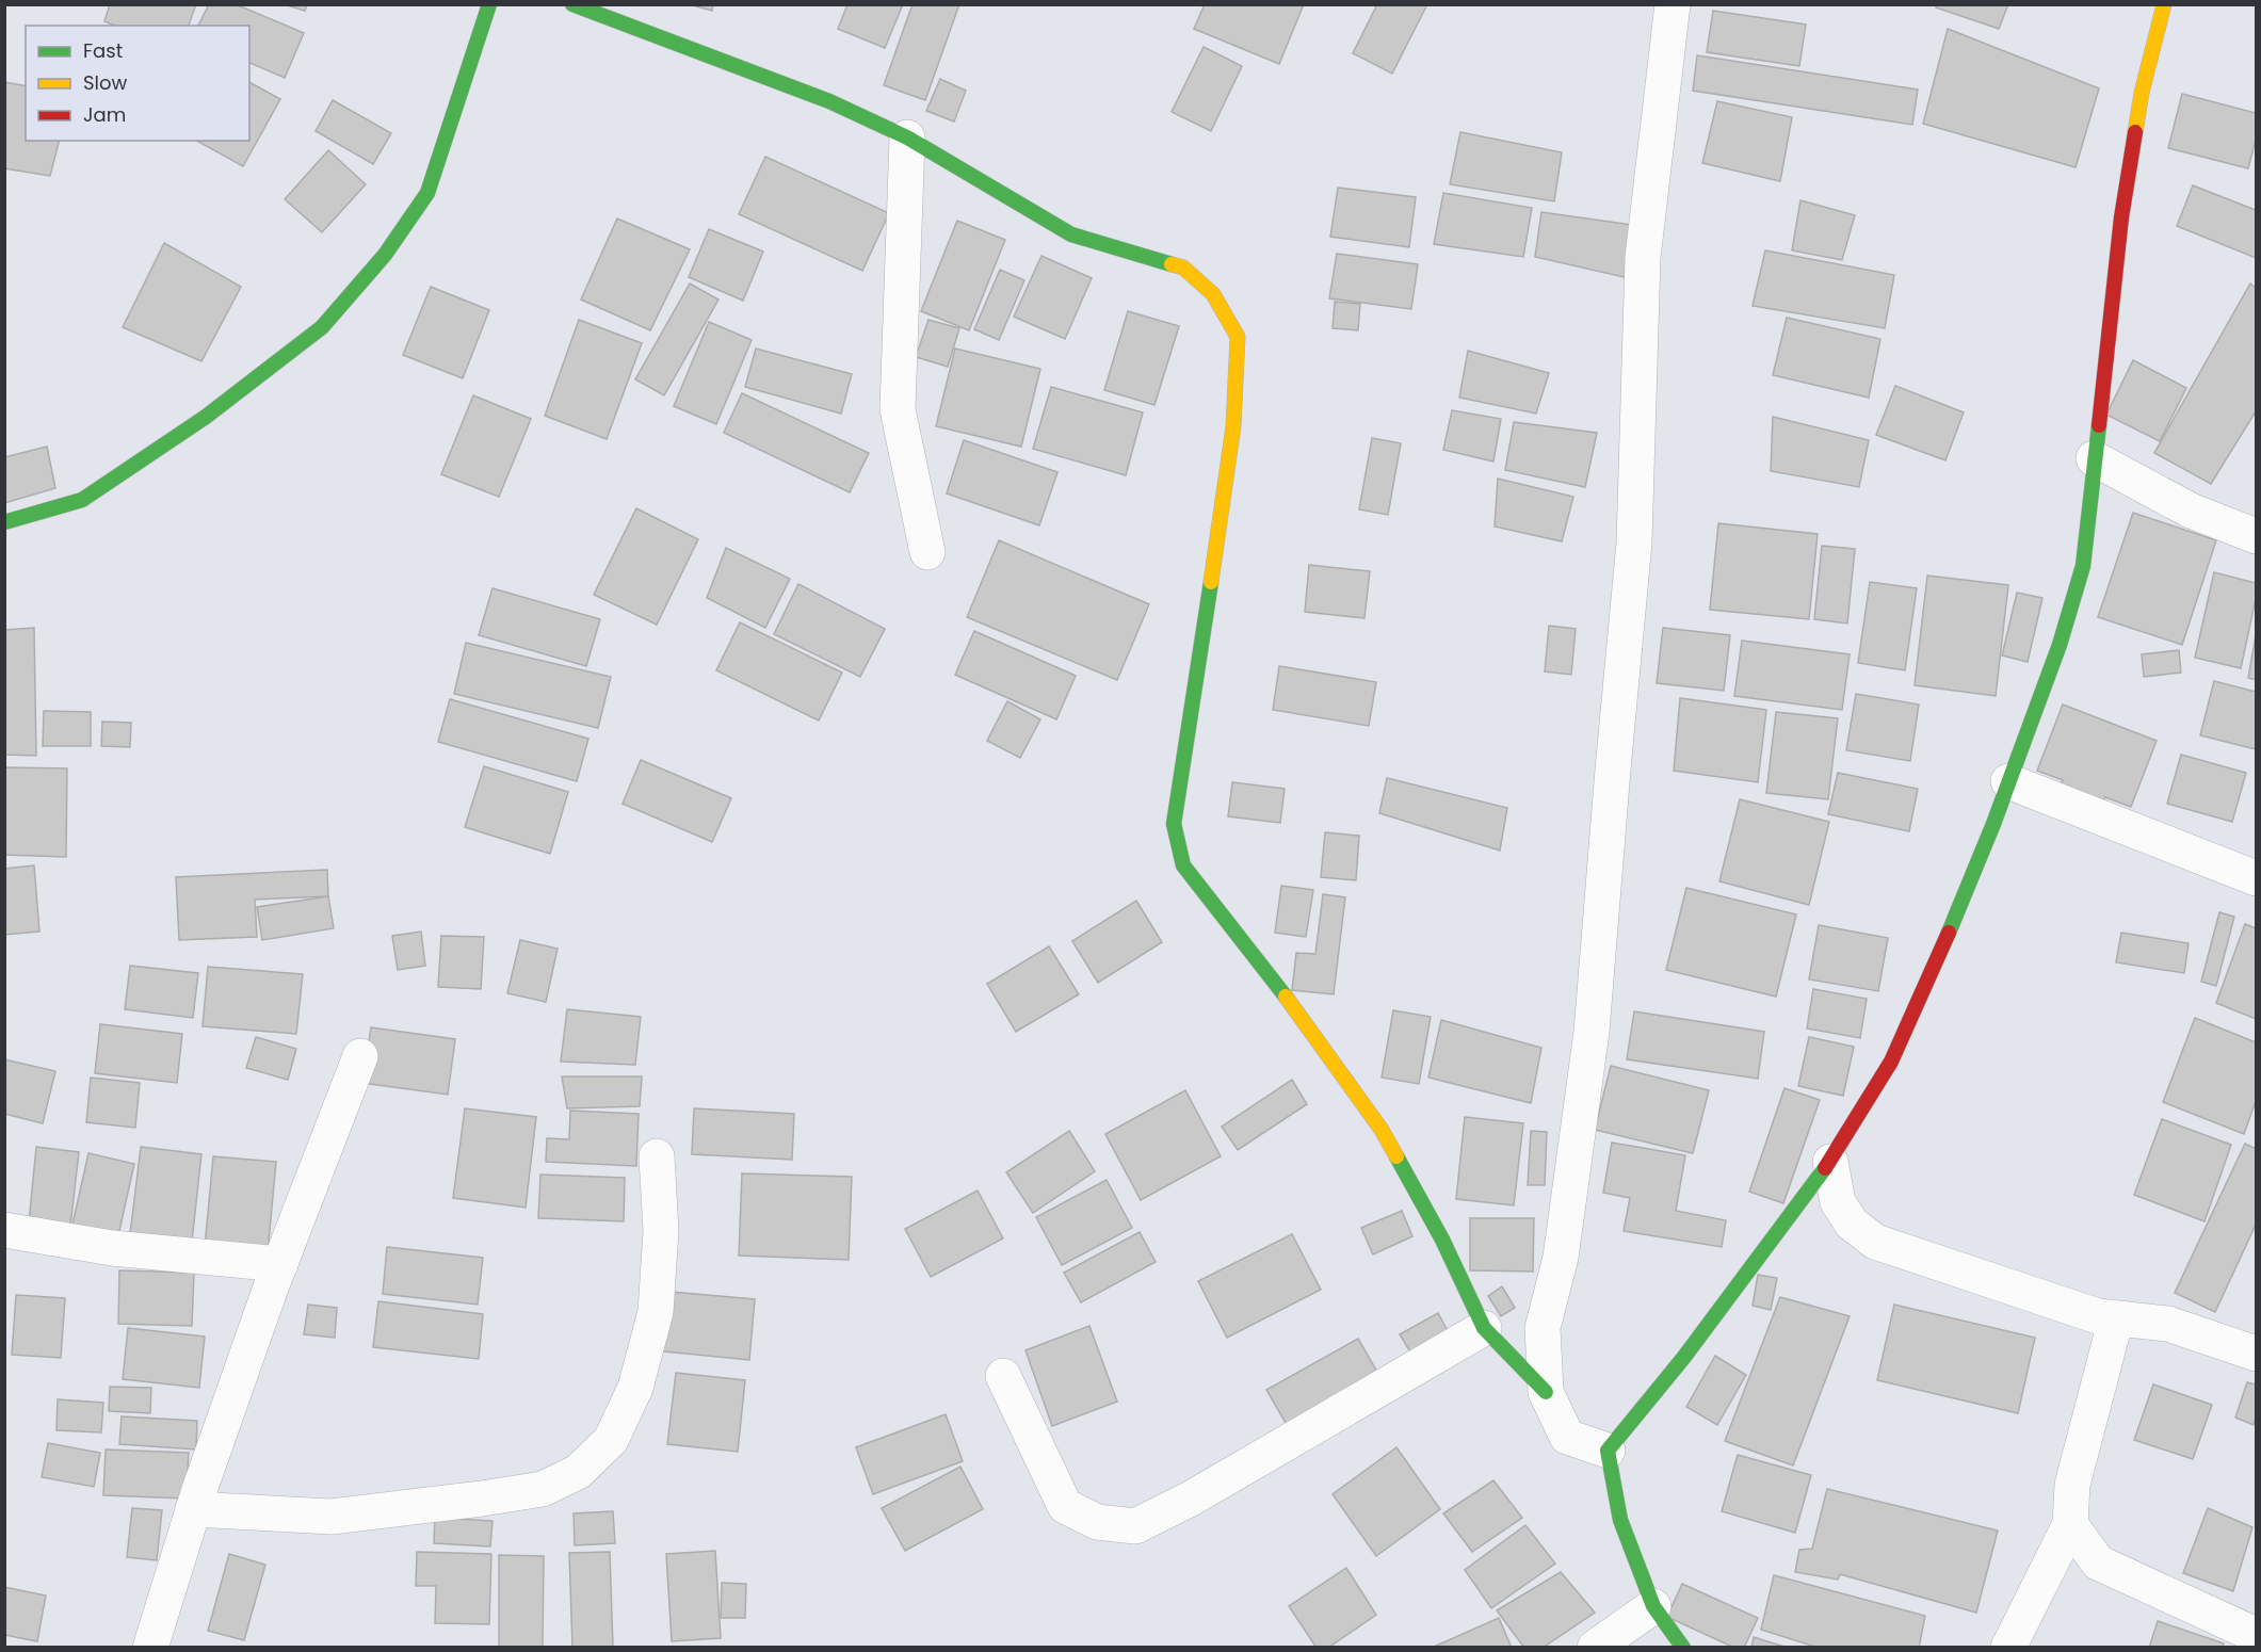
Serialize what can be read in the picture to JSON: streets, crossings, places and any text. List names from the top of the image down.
{
  "legend": ["Fast", "Slow", "Jam"]
}
